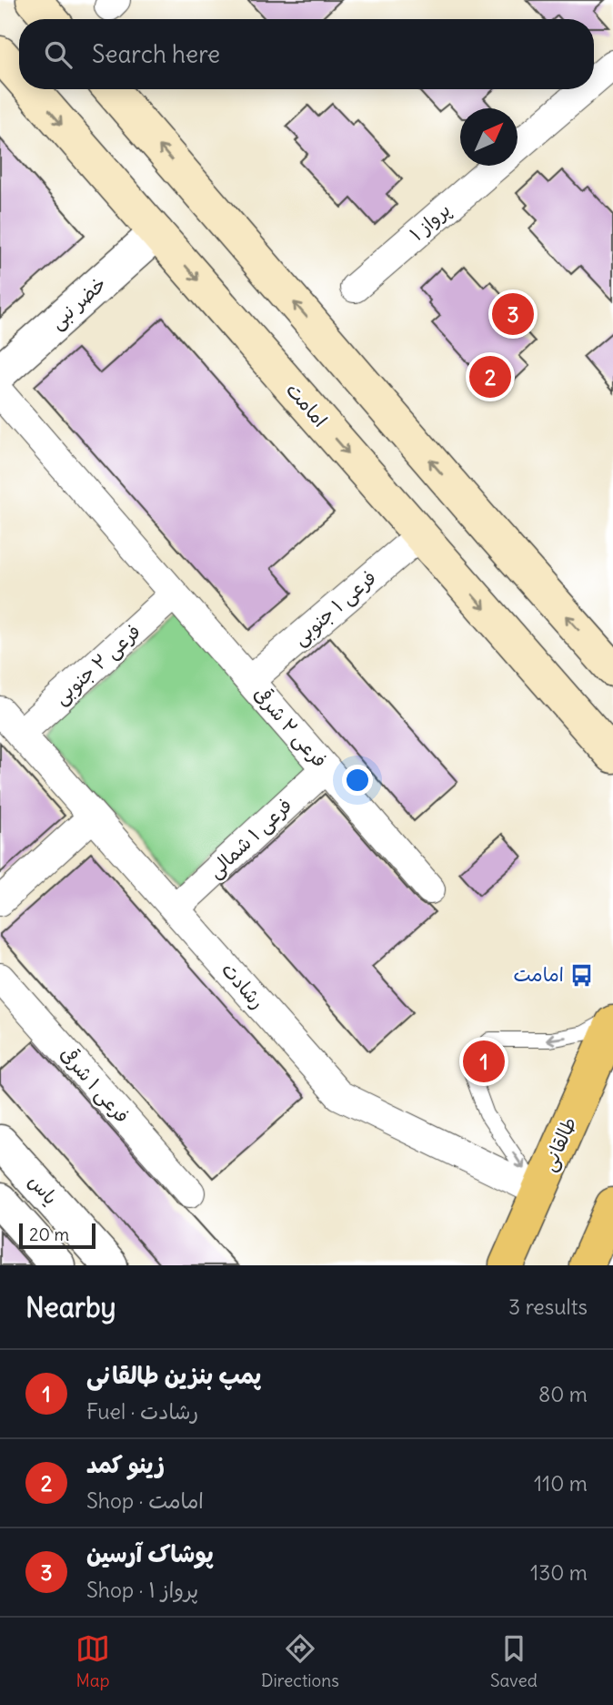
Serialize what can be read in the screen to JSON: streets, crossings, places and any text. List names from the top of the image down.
{
  "streets": {
    "main road": ["امامت", "طالقانی"],
    "street": [
      "پرواز ۱",
      "خضر نبی",
      "فرعی ۱ جنوبی",
      "فرعی ۲ جنوبی",
      "فرعی ۲ شرقی",
      "فرعی ۱ شمالی",
      "رشادت",
      "فرعی ۱ شرقی",
      "یاس"
    ]
  },
  "crossings": [
    ["خضر نبی", "امامت"],
    ["امامت", "فرعی ۱ جنوبی"],
    ["فرعی ۱ جنوبی", "فرعی ۲ شرقی"],
    ["فرعی ۲ جنوبی", "فرعی ۲ شرقی"],
    ["فرعی ۲ جنوبی", "رشادت"],
    ["فرعی ۲ شرقی", "فرعی ۱ شمالی"],
    ["فرعی ۱ شمالی", "رشادت"],
    ["رشادت", "طالقانی"]
  ],
  "places": {
    "bus stop": ["امامت"]
  },
  "scale_bar": "20 m",
  "north": "top right",
  "page": {
    "search": "Search here",
    "pins": ["3", "2", "1"],
    "scale": "20 m",
    "heading": ["Nearby", "3 results"],
    "list": [
      {
        "mark": "1",
        "name": "پمپ بنزین طالقانی",
        "note": "Fuel · رشادت",
        "value": "80 m"
      },
      {
        "mark": "2",
        "name": "زینو کمد",
        "note": "Shop · امامت",
        "value": "110 m"
      },
      {
        "mark": "3",
        "name": "پوشاک آرسین",
        "note": "Shop · پرواز ۱",
        "value": "130 m"
      }
    ],
    "nav": ["Map", "Directions", "Saved"]
  }
}
